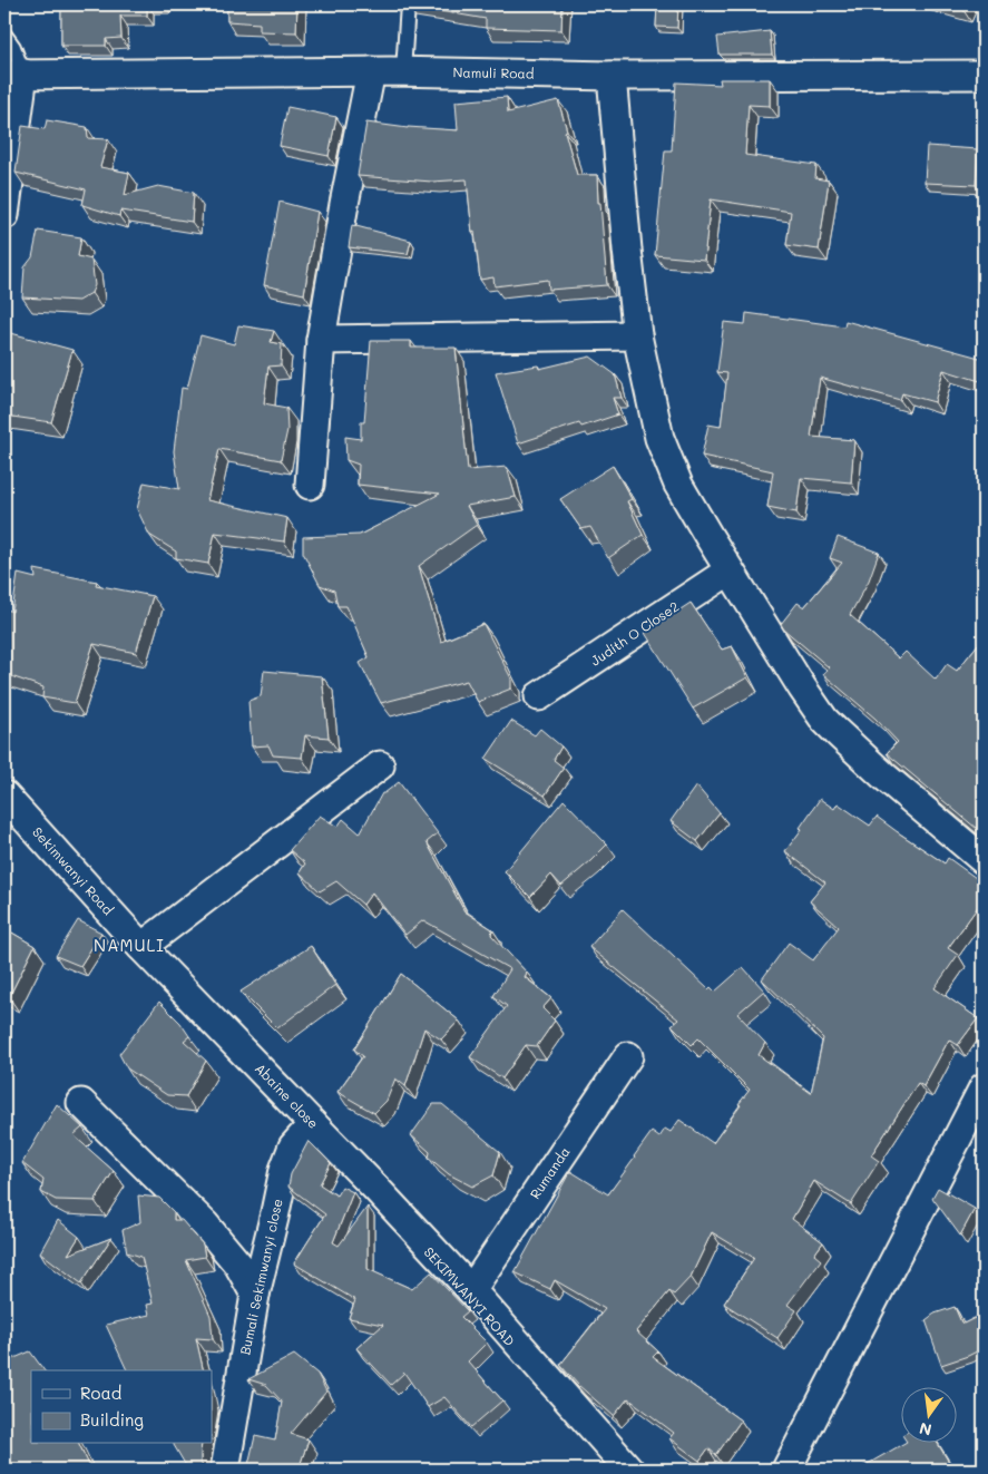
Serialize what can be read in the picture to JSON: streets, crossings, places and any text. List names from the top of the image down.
{
  "streets": {
    "street": [
      "Namuli Road",
      "Judith O Close2",
      "Sekimwanyi Road",
      "Abaine close",
      "Rumanda",
      "Bumali Sekimwanyi close",
      "SEKIMWANYI ROAD"
    ]
  },
  "crossings": [
    ["Sekimwanyi Road", "Abaine close"],
    ["Abaine close", "Rumanda"],
    ["Abaine close", "Bumali Sekimwanyi close"],
    ["Abaine close", "SEKIMWANYI ROAD"],
    ["Bumali Sekimwanyi close", "SEKIMWANYI ROAD"]
  ],
  "districts": ["NAMULI"],
  "legend": ["Road", "Building"],
  "north": "bottom"
}
